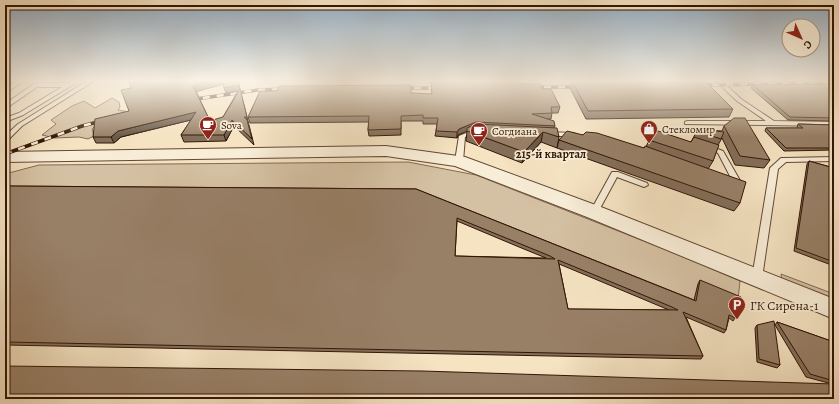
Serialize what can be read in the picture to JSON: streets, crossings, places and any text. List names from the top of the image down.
{
  "districts": ["215-й квартал"],
  "places": {
    "cafe": ["Sova", "Согдиана"],
    "shop": ["Стекломир"],
    "parking": ["ГК Сирена-1"]
  },
  "north": "bottom right"
}
